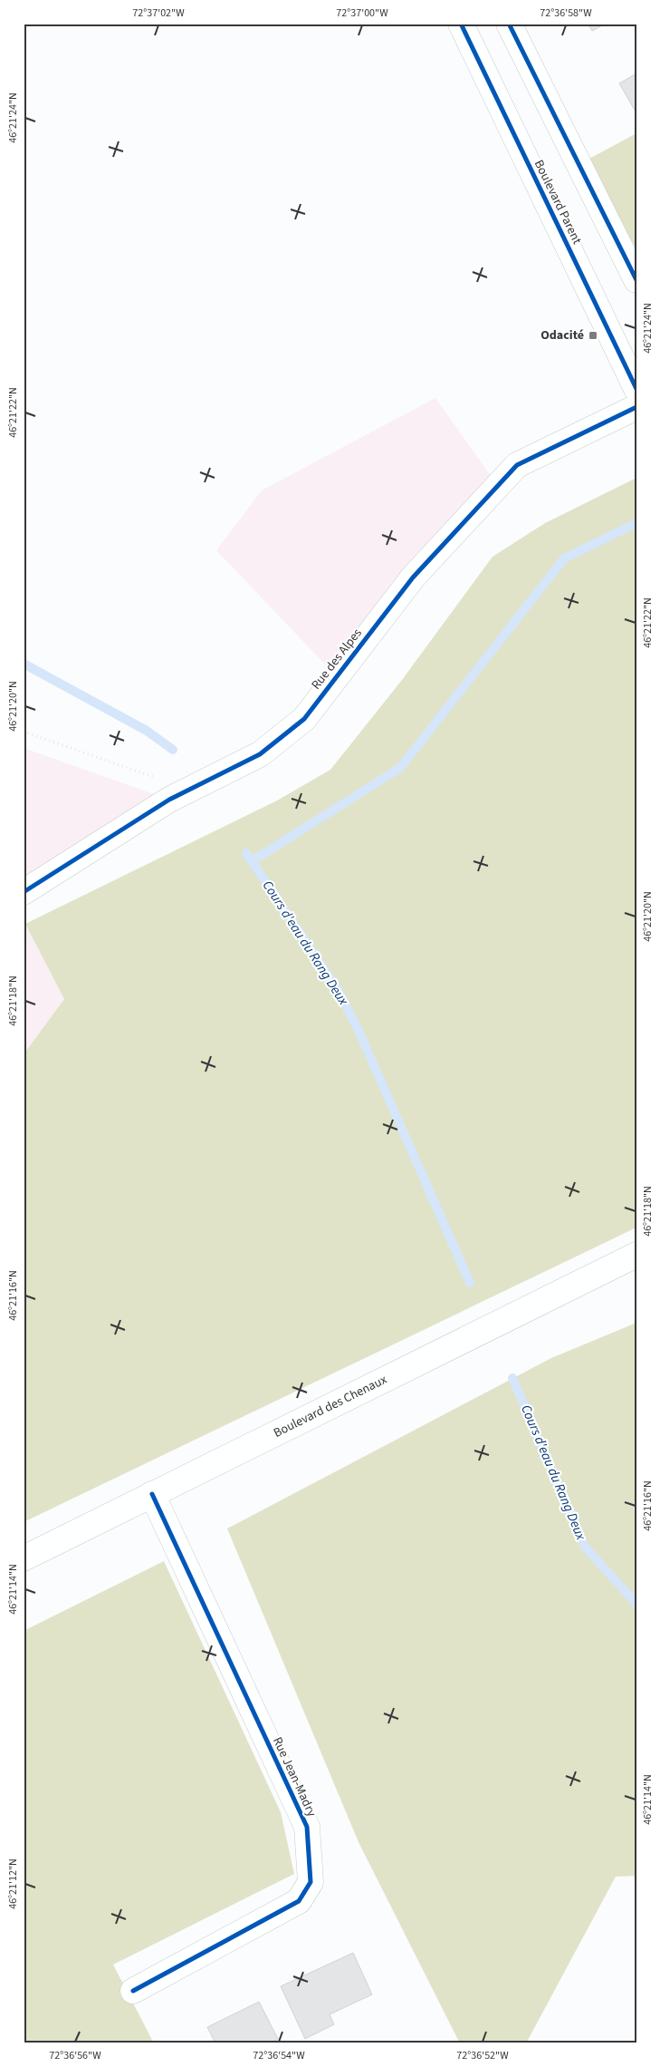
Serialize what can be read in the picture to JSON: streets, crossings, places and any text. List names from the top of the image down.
{
  "streets": {
    "street": [
      "Boulevard Parent",
      "Rue des Alpes",
      "Boulevard des Chenaux",
      "Rue Jean-Madry"
    ]
  },
  "crossings": [
    ["Boulevard des Chenaux", "Rue Jean-Madry"]
  ],
  "water": ["Cours d'eau du Rang Deux"],
  "places": {
    "transit": ["Odacité"]
  },
  "coordinates": [
    "72°37'02\"W",
    "72°37'00\"W",
    "72°36'58\"W",
    "46°21'24\"N",
    "46°21'22\"N",
    "46°21'20\"N",
    "46°21'18\"N",
    "46°21'16\"N",
    "46°21'14\"N",
    "46°21'12\"N",
    "72°36'56\"W",
    "72°36'54\"W",
    "72°36'52\"W"
  ]
}
